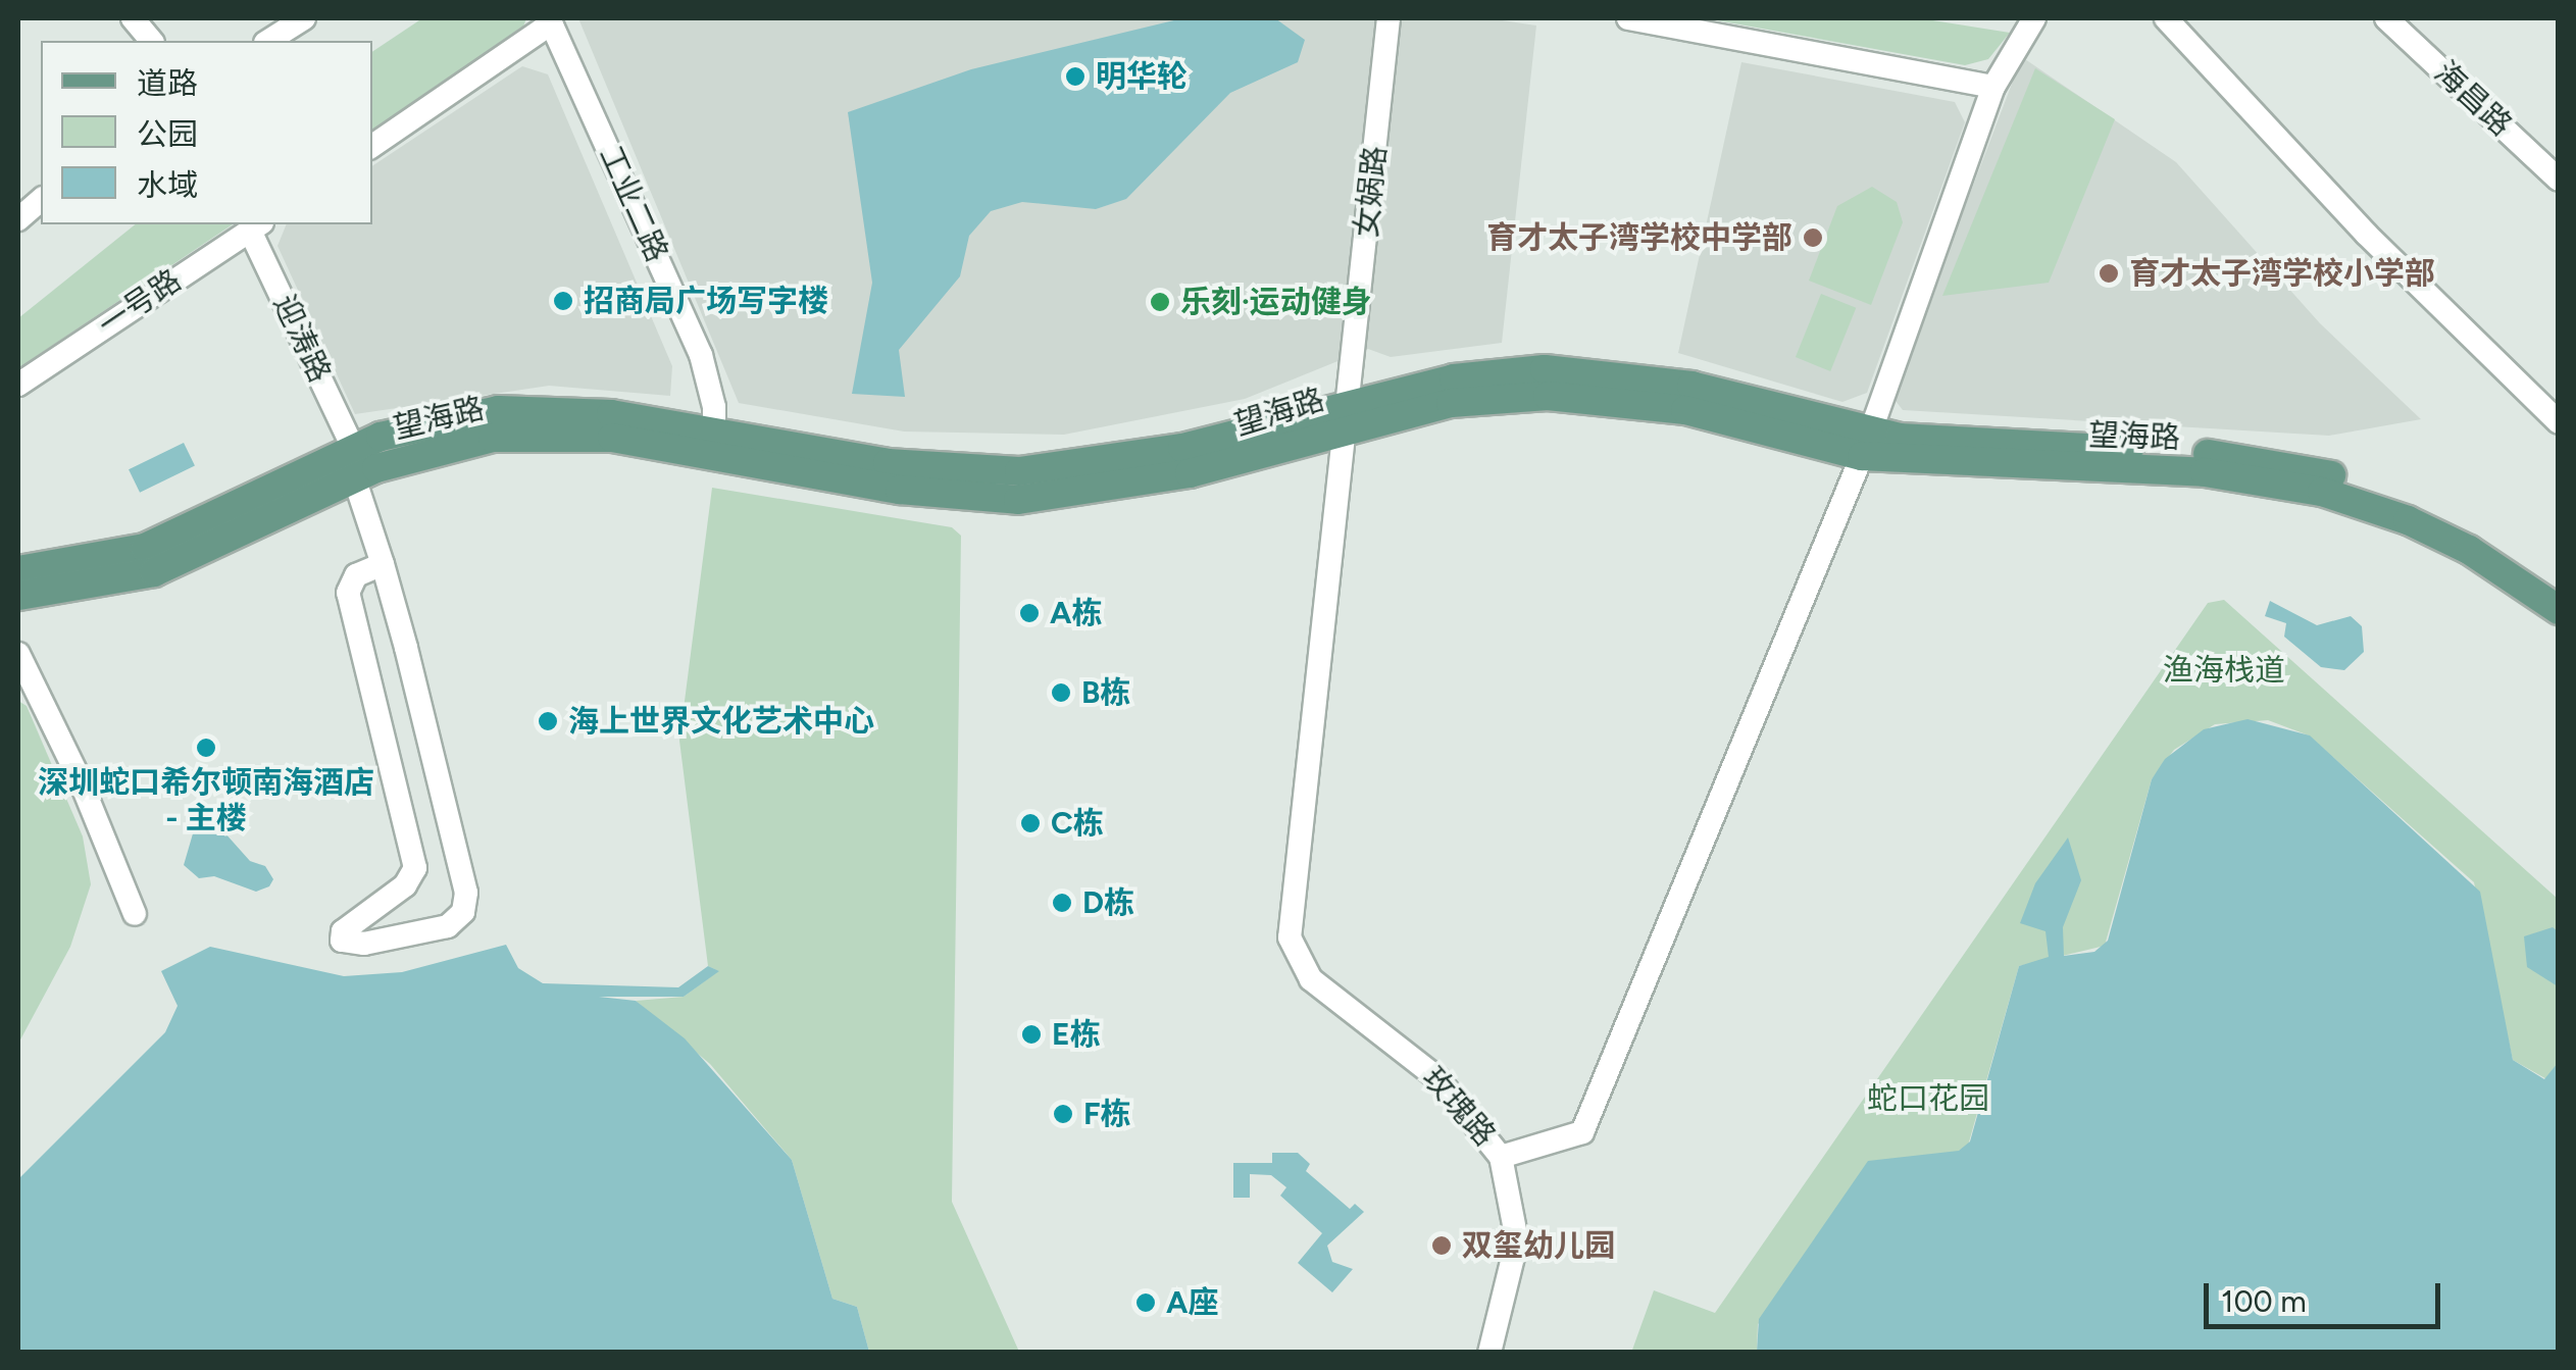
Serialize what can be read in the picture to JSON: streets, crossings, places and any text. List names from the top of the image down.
{
  "streets": {
    "main road": ["望海路"],
    "street": [
      "海昌路",
      "女娲路",
      "工业二路",
      "一号路",
      "迎涛路",
      "玫瑰路"
    ]
  },
  "crossings": [
    ["女娲路", "望海路"],
    ["女娲路", "玫瑰路"],
    ["工业二路", "望海路"],
    ["一号路", "迎涛路"],
    ["迎涛路", "望海路"],
    ["望海路", "玫瑰路"]
  ],
  "parks": ["渔海栈道", "蛇口花园"],
  "places": [
    "明华轮",
    "育才太子湾学校中学部",
    "育才太子湾学校小学部",
    "招商局广场写字楼",
    "乐刻·运动健身",
    "A栋",
    "B栋",
    "海上世界文化艺术中心",
    "深圳蛇口希尔顿南海酒店 - 主楼",
    "C栋",
    "D栋",
    "E栋",
    "F栋",
    "双玺幼儿园",
    "A座"
  ],
  "legend": ["道路", "公园", "水域"],
  "scale_bar": "100 m"
}
